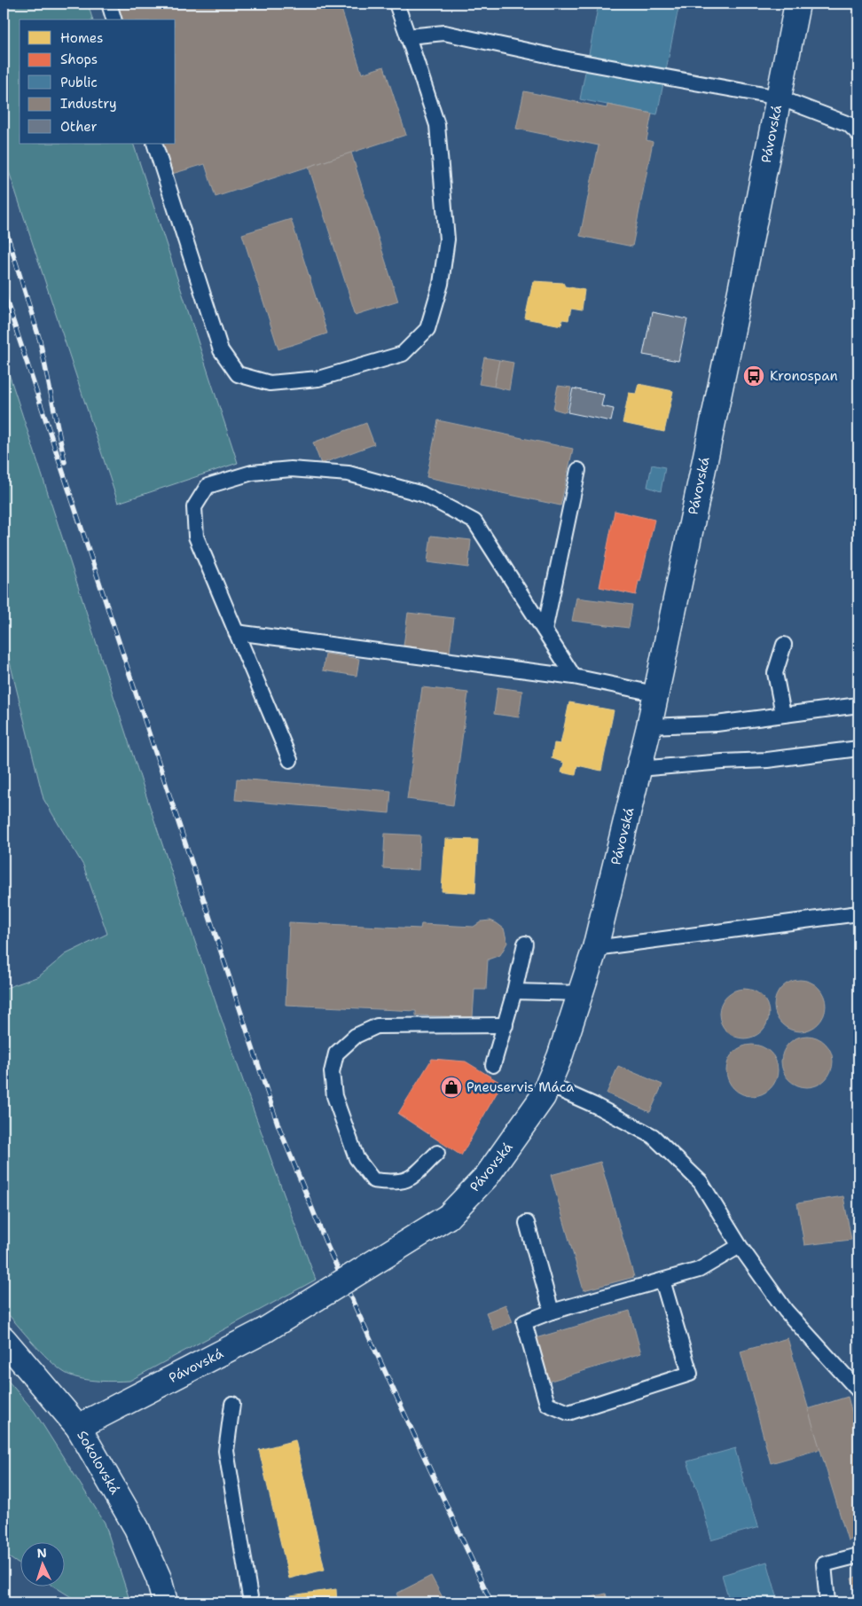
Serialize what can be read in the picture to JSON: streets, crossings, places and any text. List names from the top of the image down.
{
  "streets": {
    "street": ["Pávovská", "Sokolovská"]
  },
  "crossings": [
    ["Pávovská", "Sokolovská"]
  ],
  "places": {
    "bus stop": ["Kronospan"],
    "shop": ["Pneuservis Máca"]
  },
  "legend": [
    "Homes",
    "Shops",
    "Public",
    "Industry",
    "Other"
  ],
  "north": "top"
}
